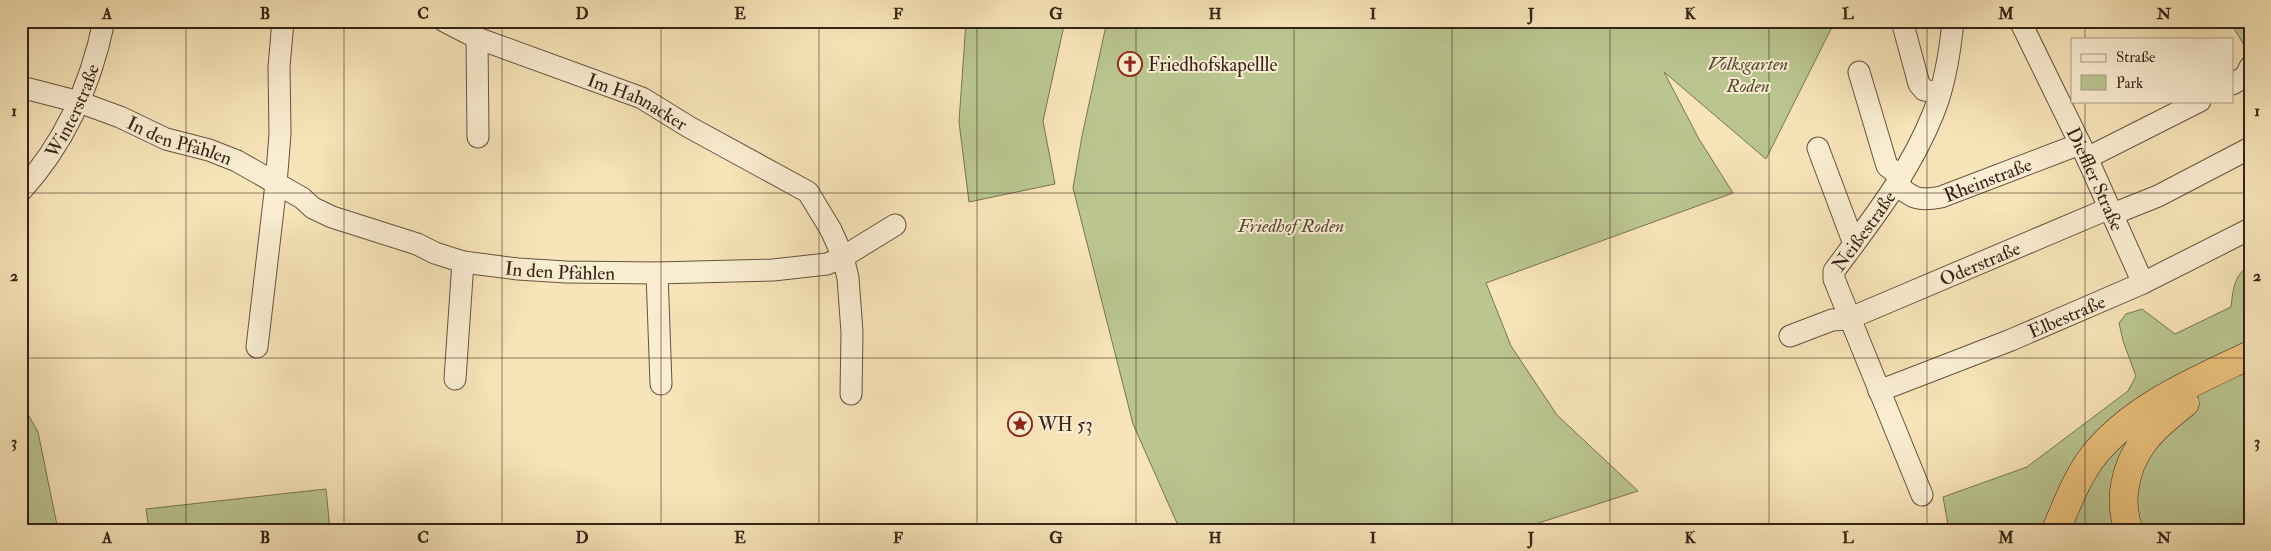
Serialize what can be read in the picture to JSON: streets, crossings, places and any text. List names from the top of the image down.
{
  "streets": {
    "street": [
      "Im Hahnacker",
      "Winterstraße",
      "In den Pfählen",
      "Rheinstraße",
      "Dieffler Straße",
      "Neißestraße",
      "Oderstraße",
      "Elbestraße"
    ]
  },
  "crossings": [
    ["Im Hahnacker", "In den Pfählen"],
    ["Winterstraße", "In den Pfählen"],
    ["Rheinstraße", "Dieffler Straße"],
    ["Rheinstraße", "Neißestraße"],
    ["Dieffler Straße", "Oderstraße"],
    ["Dieffler Straße", "Elbestraße"],
    ["Neißestraße", "Oderstraße"],
    ["Neißestraße", "Elbestraße"]
  ],
  "parks": ["Volksgarten Roden", "Friedhof Roden"],
  "places": {
    "church": ["Friedhofskapellle"],
    "place": ["WH 53"]
  },
  "legend": ["Straße", "Park"],
  "grid": {
    "columns": [
      "A",
      "B",
      "C",
      "D",
      "E",
      "F",
      "G",
      "H",
      "I",
      "J",
      "K",
      "L",
      "M",
      "N"
    ],
    "rows": ["1", "2", "3"]
  }
}
